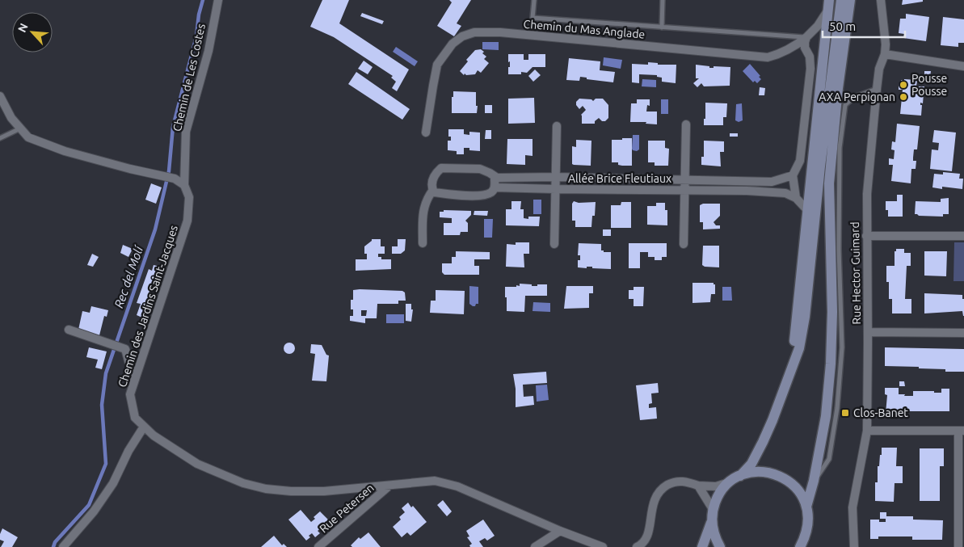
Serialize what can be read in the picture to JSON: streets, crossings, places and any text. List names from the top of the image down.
{
  "streets": {
    "street": [
      "Chemin du Mas Anglade",
      "Chemin de Les Costes",
      "Allée Brice Fleutiaux",
      "Rue Hector Guimard",
      "Chemin des Jardins Saint-Jacques",
      "Rue Petersen"
    ]
  },
  "crossings": [
    ["Chemin de Les Costes", "Chemin des Jardins Saint-Jacques"],
    ["Chemin des Jardins Saint-Jacques", "Rue Petersen"]
  ],
  "water": ["Rec del Molí"],
  "places": {
    "other": ["Pousse Pousse", "AXA Perpignan"],
    "transit": ["Clos-Banet"]
  },
  "scale_bar": "50 m",
  "north": "top left"
}
